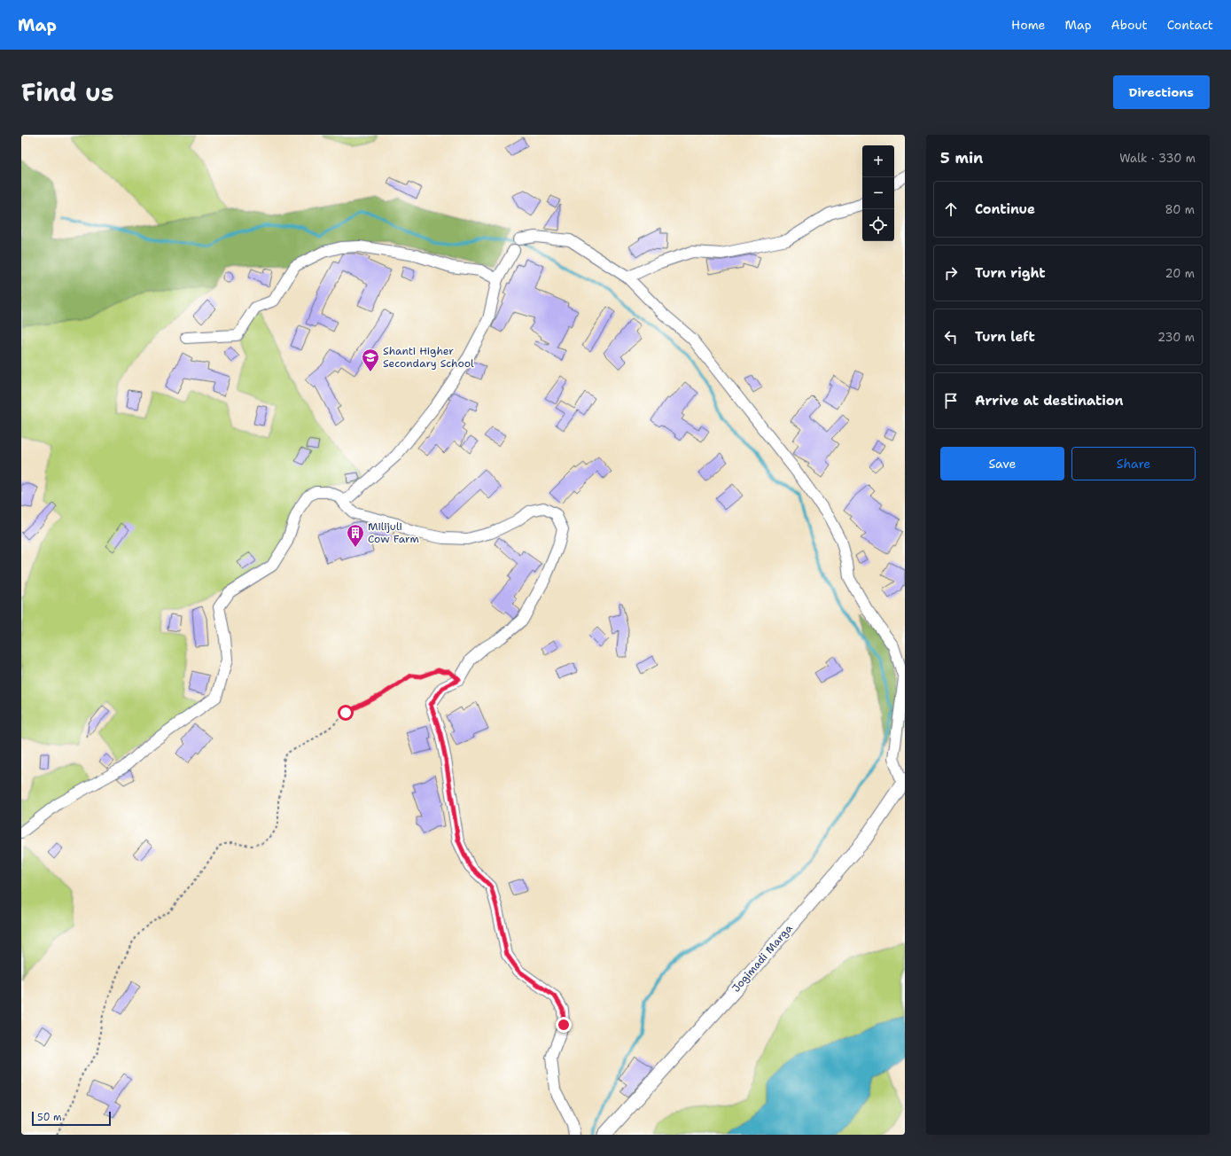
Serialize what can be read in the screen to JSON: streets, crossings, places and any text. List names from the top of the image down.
{
  "streets": {
    "main road": ["Jogimadi Marga"]
  },
  "places": {
    "school or university": ["Shanti Higher Secondary School"],
    "building": ["Milijuli Cow Farm"]
  },
  "scale_bar": "50 m",
  "page": {
    "header": "Map",
    "nav": [
      "Home",
      "Map",
      "About",
      "Contact"
    ],
    "title": "Find us",
    "buttons": [
      "Directions",
      ["Save", "Share"]
    ],
    "heading": ["5 min", "Walk · 330 m"],
    "map_buttons": ["+", "−"],
    "list": [
      ["Continue", "80 m"],
      ["Turn right", "20 m"],
      ["Turn left", "230 m"],
      "Arrive at destination"
    ],
    "scale": "50 m"
  }
}
